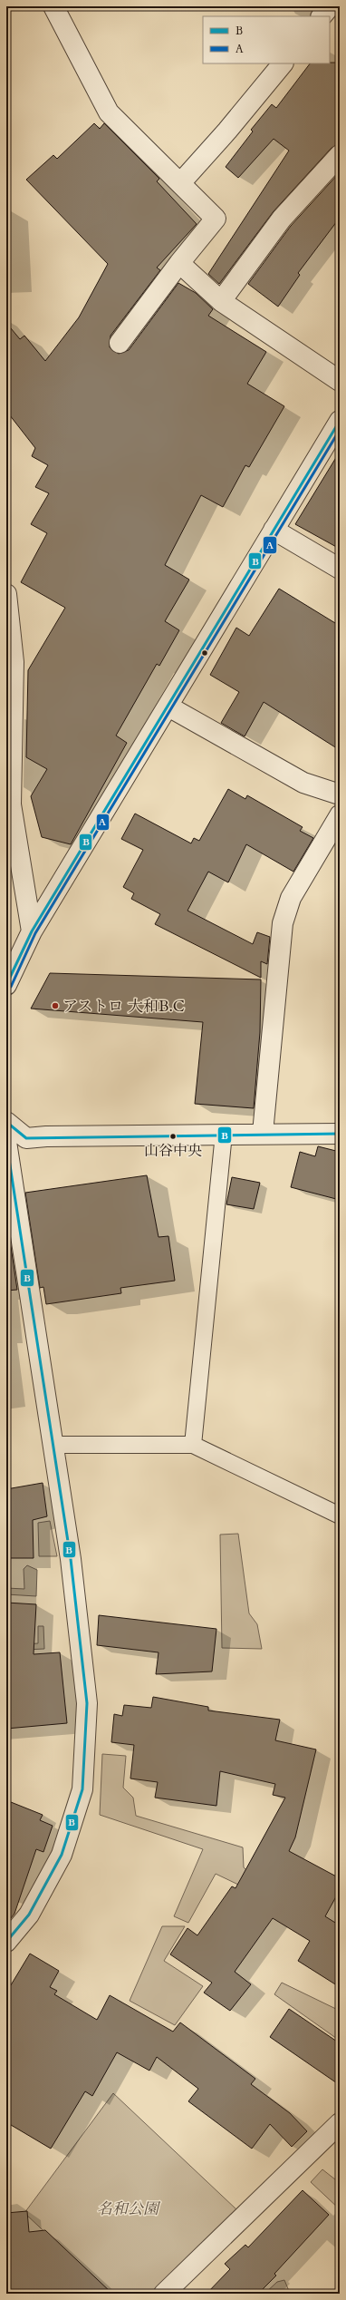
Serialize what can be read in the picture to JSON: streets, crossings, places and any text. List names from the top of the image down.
{
  "parks": ["名和公園"],
  "places": ["アストロ 大和B.C", "山谷中央"],
  "lines": ["transit line B", "transit line A"],
  "legend": ["B", "A"]
}
